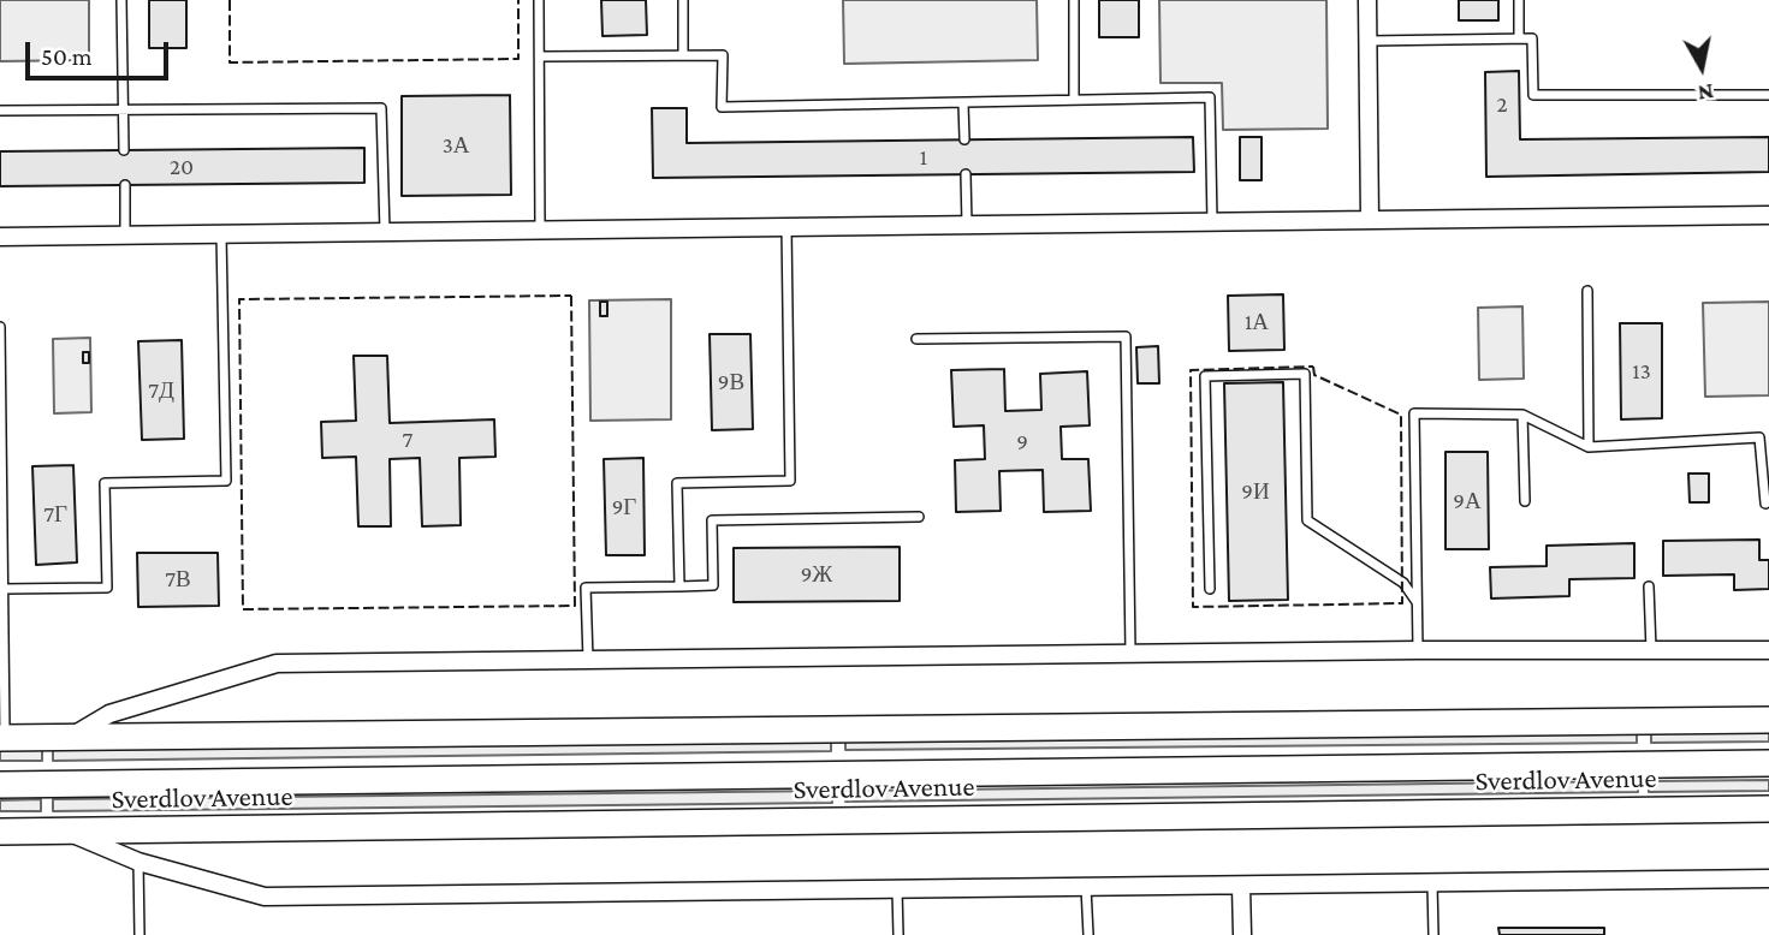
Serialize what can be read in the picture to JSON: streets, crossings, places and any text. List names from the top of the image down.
{
  "streets": {
    "main road": ["Sverdlov Avenue"]
  },
  "house_numbers": [
    "2",
    "3А",
    "1",
    "20",
    "1А",
    "13",
    "9В",
    "7Д",
    "7",
    "9",
    "9И",
    "9А",
    "9Г",
    "7Г",
    "9Ж",
    "7В"
  ],
  "scale_bar": "50 m",
  "north": "bottom"
}
